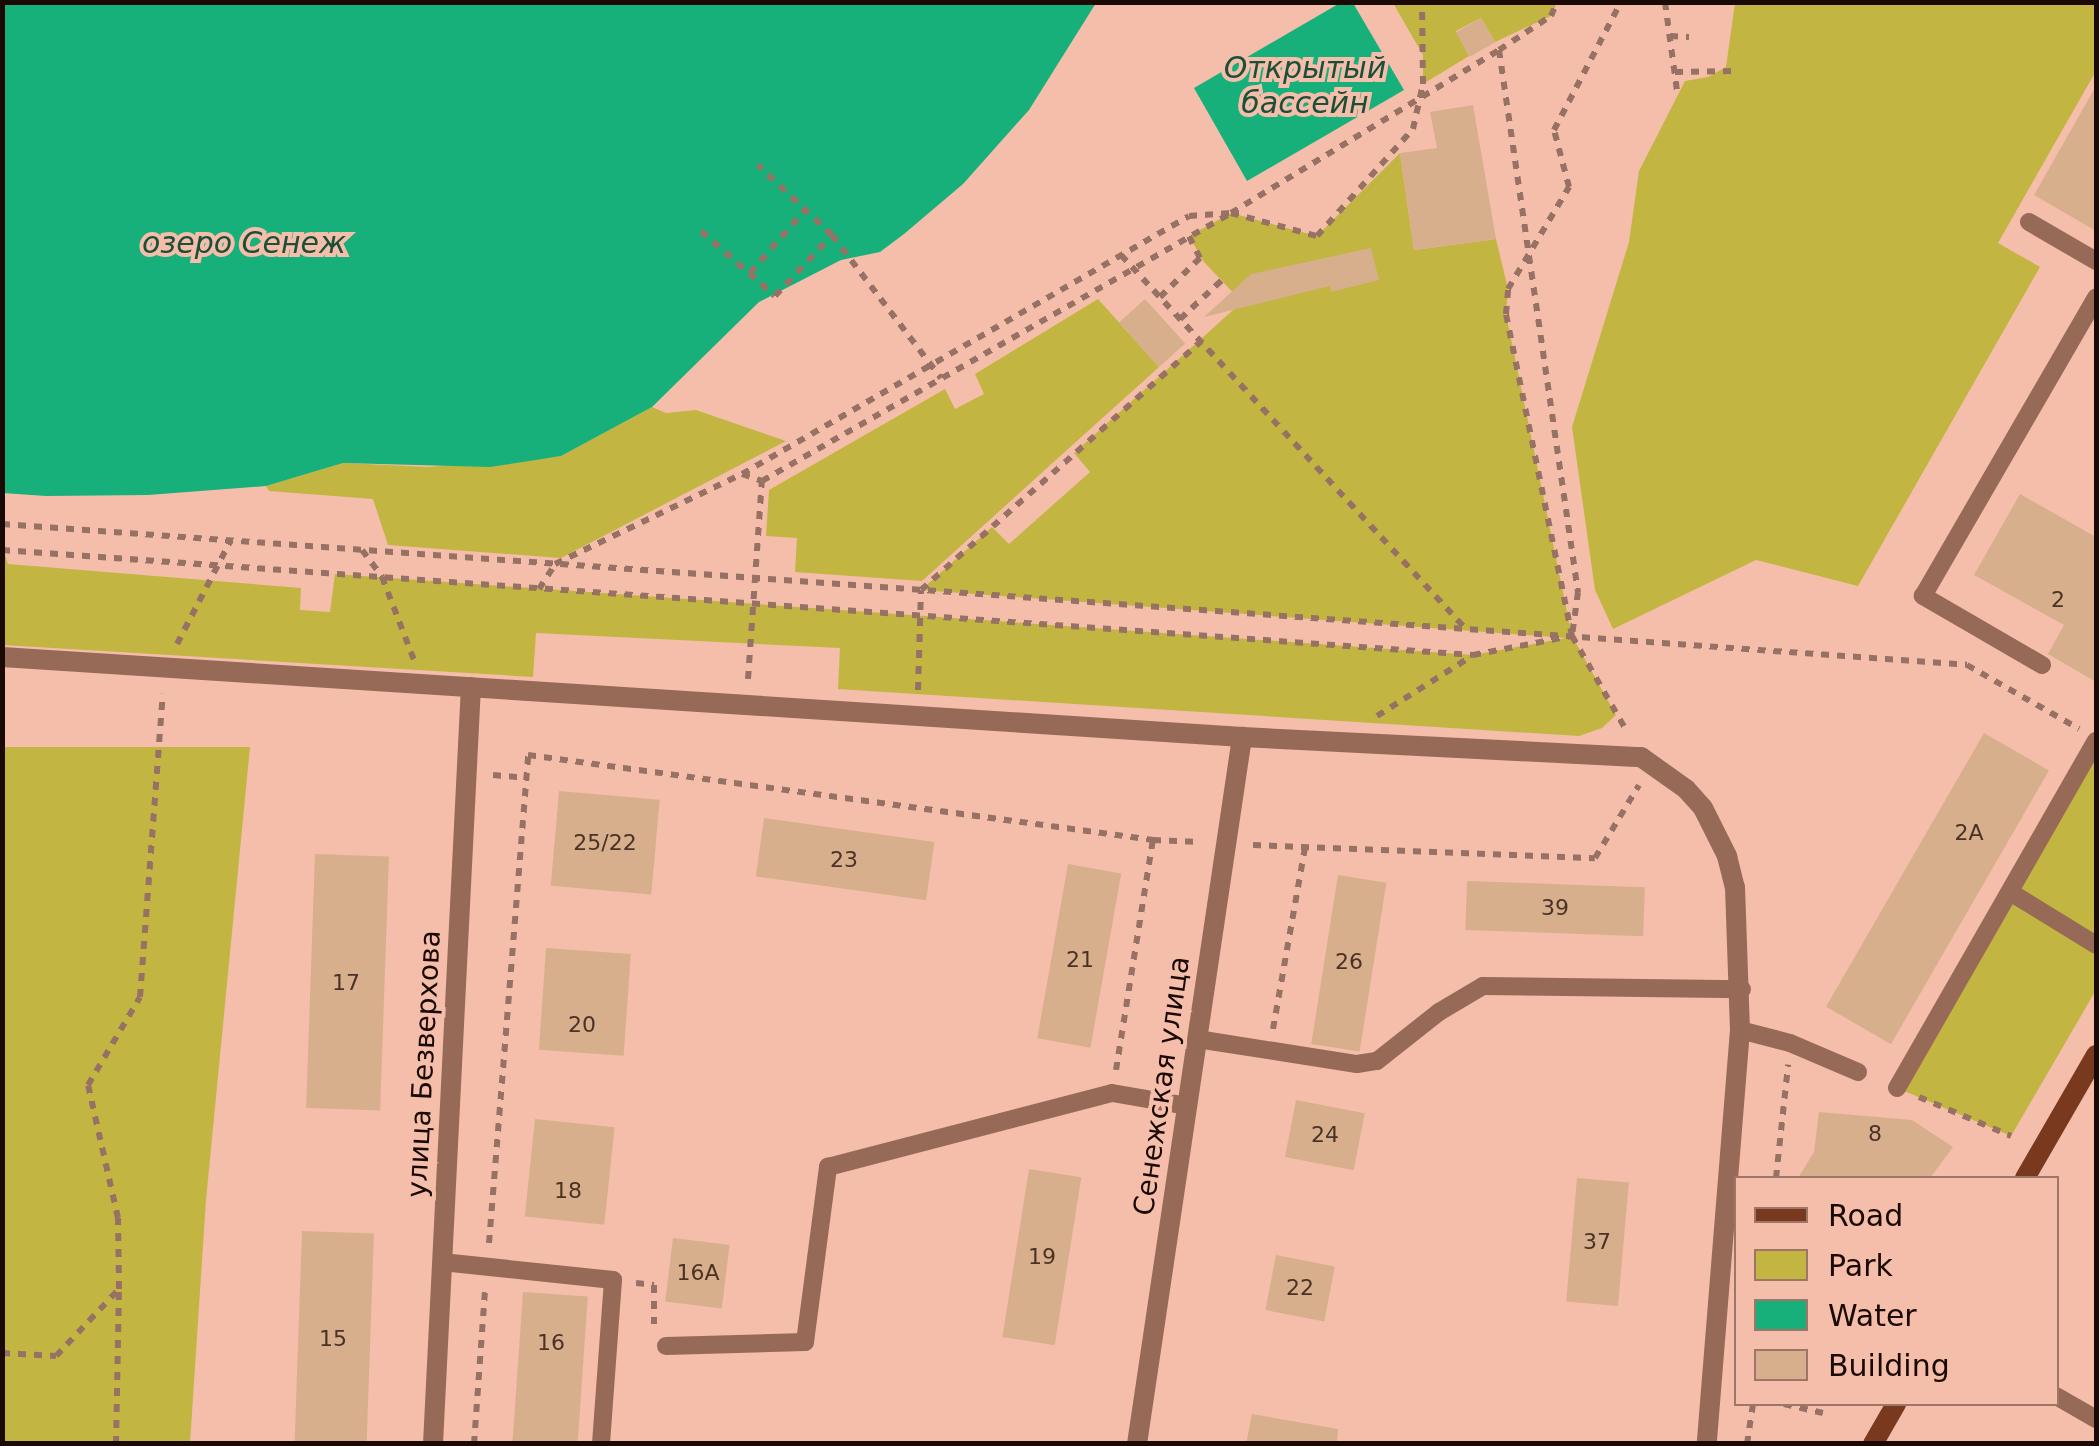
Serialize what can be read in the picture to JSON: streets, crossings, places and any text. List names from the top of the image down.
{
  "streets": {
    "street": ["улица Безверхова", "Сенежская улица"]
  },
  "water": ["Открытый бассейн", "озеро Сенеж"],
  "house_numbers": [
    "2",
    "2А",
    "25/22",
    "23",
    "39",
    "21",
    "26",
    "17",
    "20",
    "8",
    "24",
    "18",
    "37",
    "19",
    "16А",
    "22",
    "15",
    "16"
  ],
  "legend": [
    "Road",
    "Park",
    "Water",
    "Building"
  ]
}
